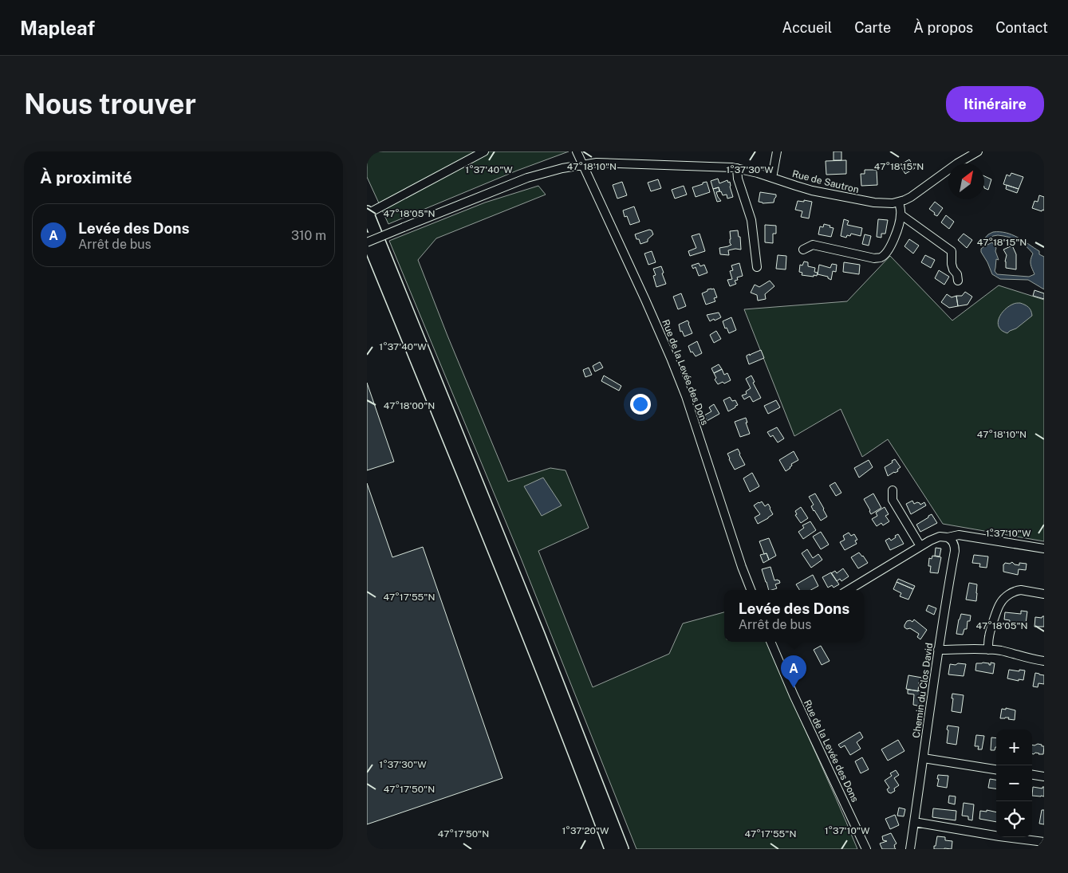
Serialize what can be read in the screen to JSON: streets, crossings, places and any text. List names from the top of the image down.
{
  "streets": {
    "street": ["Rue de Sautron", "Rue de la Levée des Dons", "Chemin du Clos David"]
  },
  "crossings": [
    ["Rue de Sautron", "Rue de la Levée des Dons"]
  ],
  "north": "top right",
  "page": {
    "header": "Mapleaf",
    "nav": [
      "Accueil",
      "Carte",
      "À propos",
      "Contact"
    ],
    "buttons": "Itinéraire",
    "title": "Nous trouver",
    "heading": "À proximité",
    "list": [
      {
        "mark": "A",
        "name": "Levée des Dons",
        "note": "Arrêt de bus",
        "value": "310 m"
      }
    ],
    "popup": ["Levée des Dons", "Arrêt de bus"],
    "pins": "A",
    "map_buttons": ["+", "−"]
  },
  "coordinates": [
    "47°18'10\"N",
    "47°18'15\"N",
    "1°37'40\"W",
    "1°37'30\"W",
    "47°18'05\"N",
    "47°18'00\"N",
    "1°37'10\"W",
    "47°17'55\"N",
    "47°17'50\"N",
    "1°37'20\"W"
  ]
}
